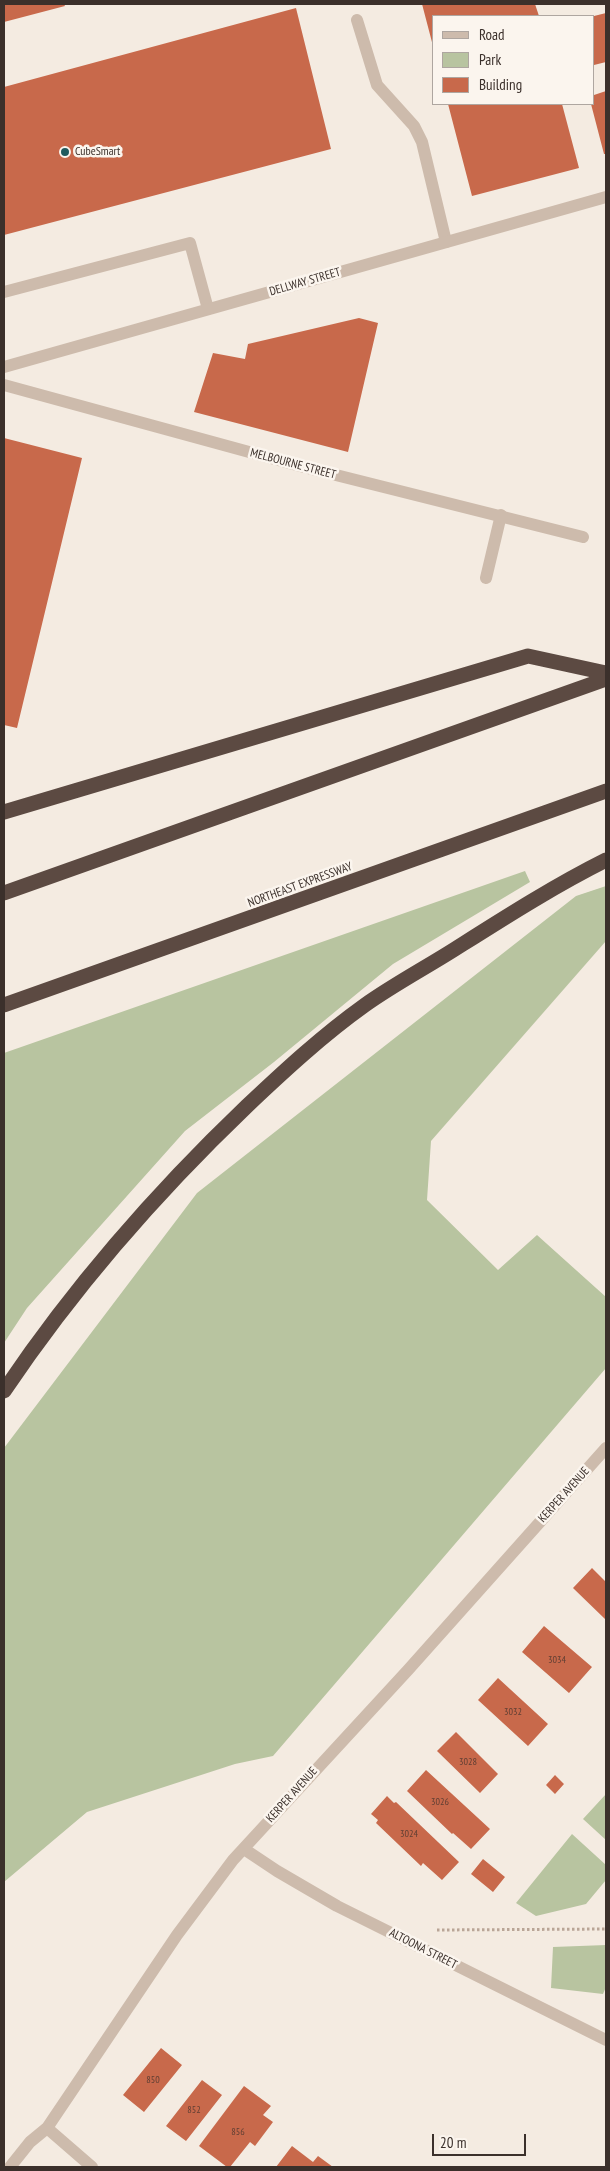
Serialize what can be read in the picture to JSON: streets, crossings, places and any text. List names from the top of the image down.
{
  "streets": {
    "highway": ["NORTHEAST EXPRESSWAY"],
    "street": [
      "DELLWAY STREET",
      "MELBOURNE STREET",
      "KERPER AVENUE",
      "ALTOONA STREET"
    ]
  },
  "crossings": [
    ["KERPER AVENUE", "ALTOONA STREET"]
  ],
  "places": ["CubeSmart"],
  "house_numbers": [
    "3034",
    "3032",
    "3028",
    "3026",
    "3024",
    "850",
    "852",
    "856"
  ],
  "legend": ["Road", "Park", "Building"],
  "scale_bar": "20 m"
}
